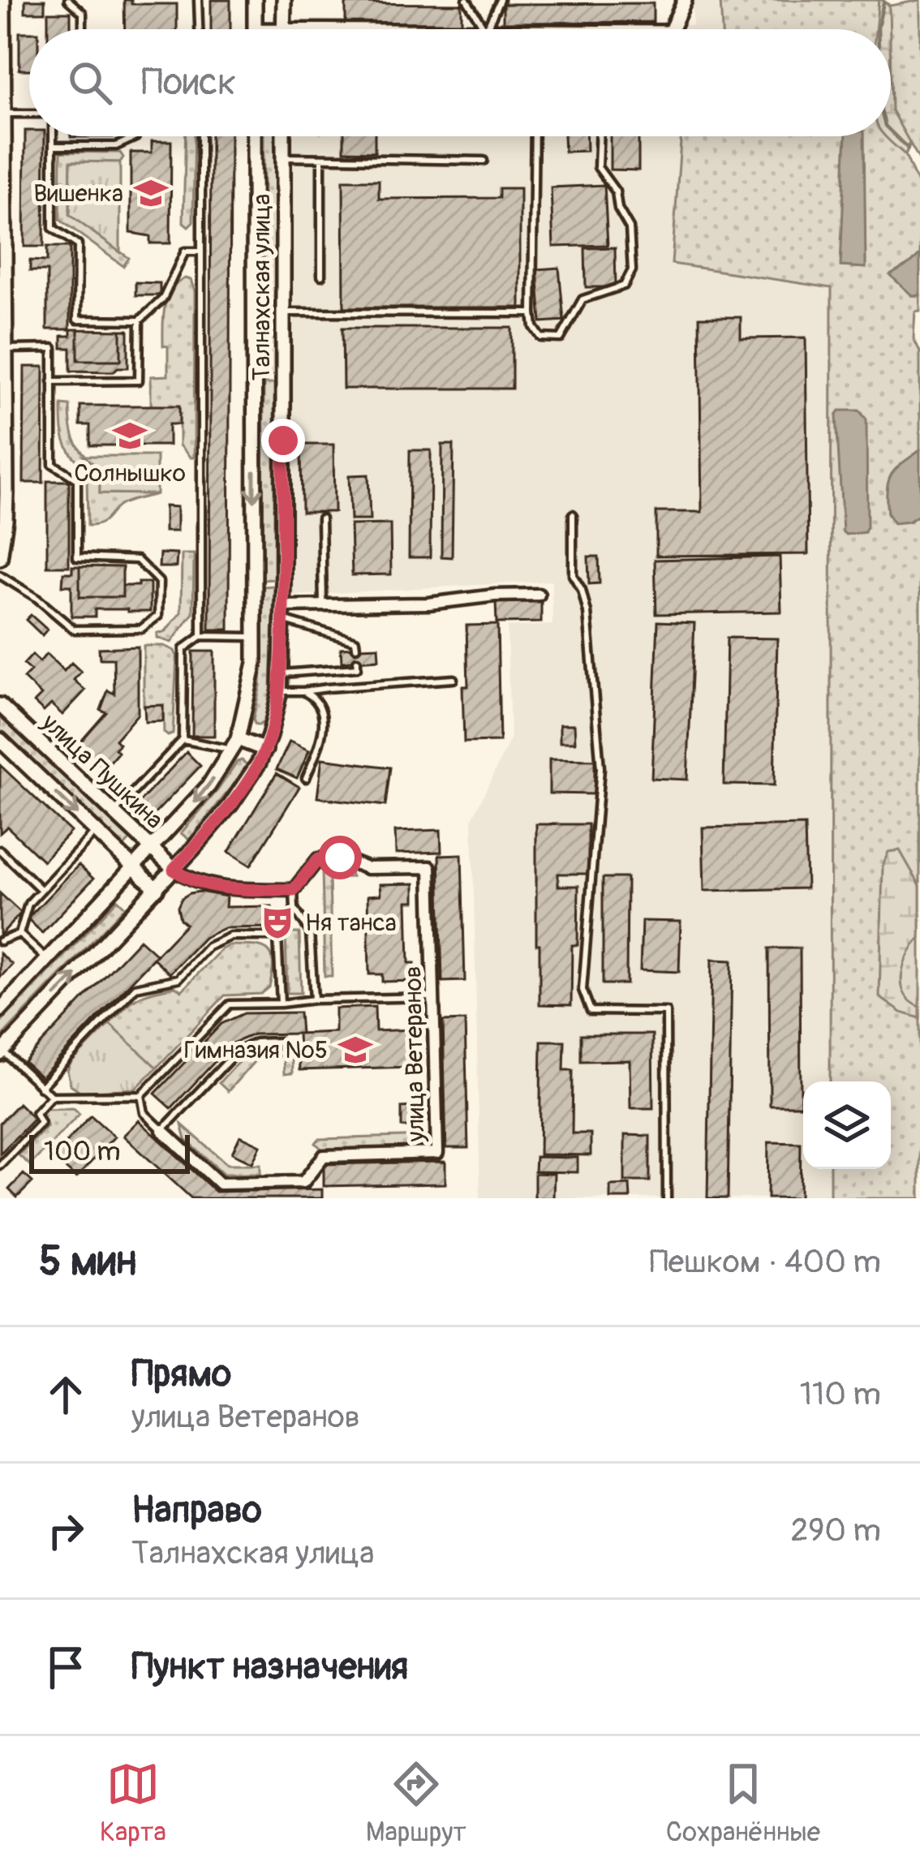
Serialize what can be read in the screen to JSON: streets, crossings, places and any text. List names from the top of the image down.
{
  "streets": {
    "street": ["Талнахская улица", "улица Пушкина", "улица Ветеранов"]
  },
  "crossings": [
    ["Талнахская улица", "улица Пушкина"]
  ],
  "places": {
    "school or university": ["Вишенка", "Солнышко", "Гимназия №5"],
    "theatre": ["Ня танса"]
  },
  "scale_bar": "100 m",
  "page": {
    "search": "Поиск",
    "scale": "100 m",
    "heading": ["5 мин", "Пешком · 400 m"],
    "list": [
      ["Прямо", "улица Ветеранов", "110 m"],
      ["Направо", "Талнахская улица", "290 m"],
      "Пункт назначения"
    ],
    "nav": ["Карта", "Маршрут", "Сохранённые"]
  }
}
